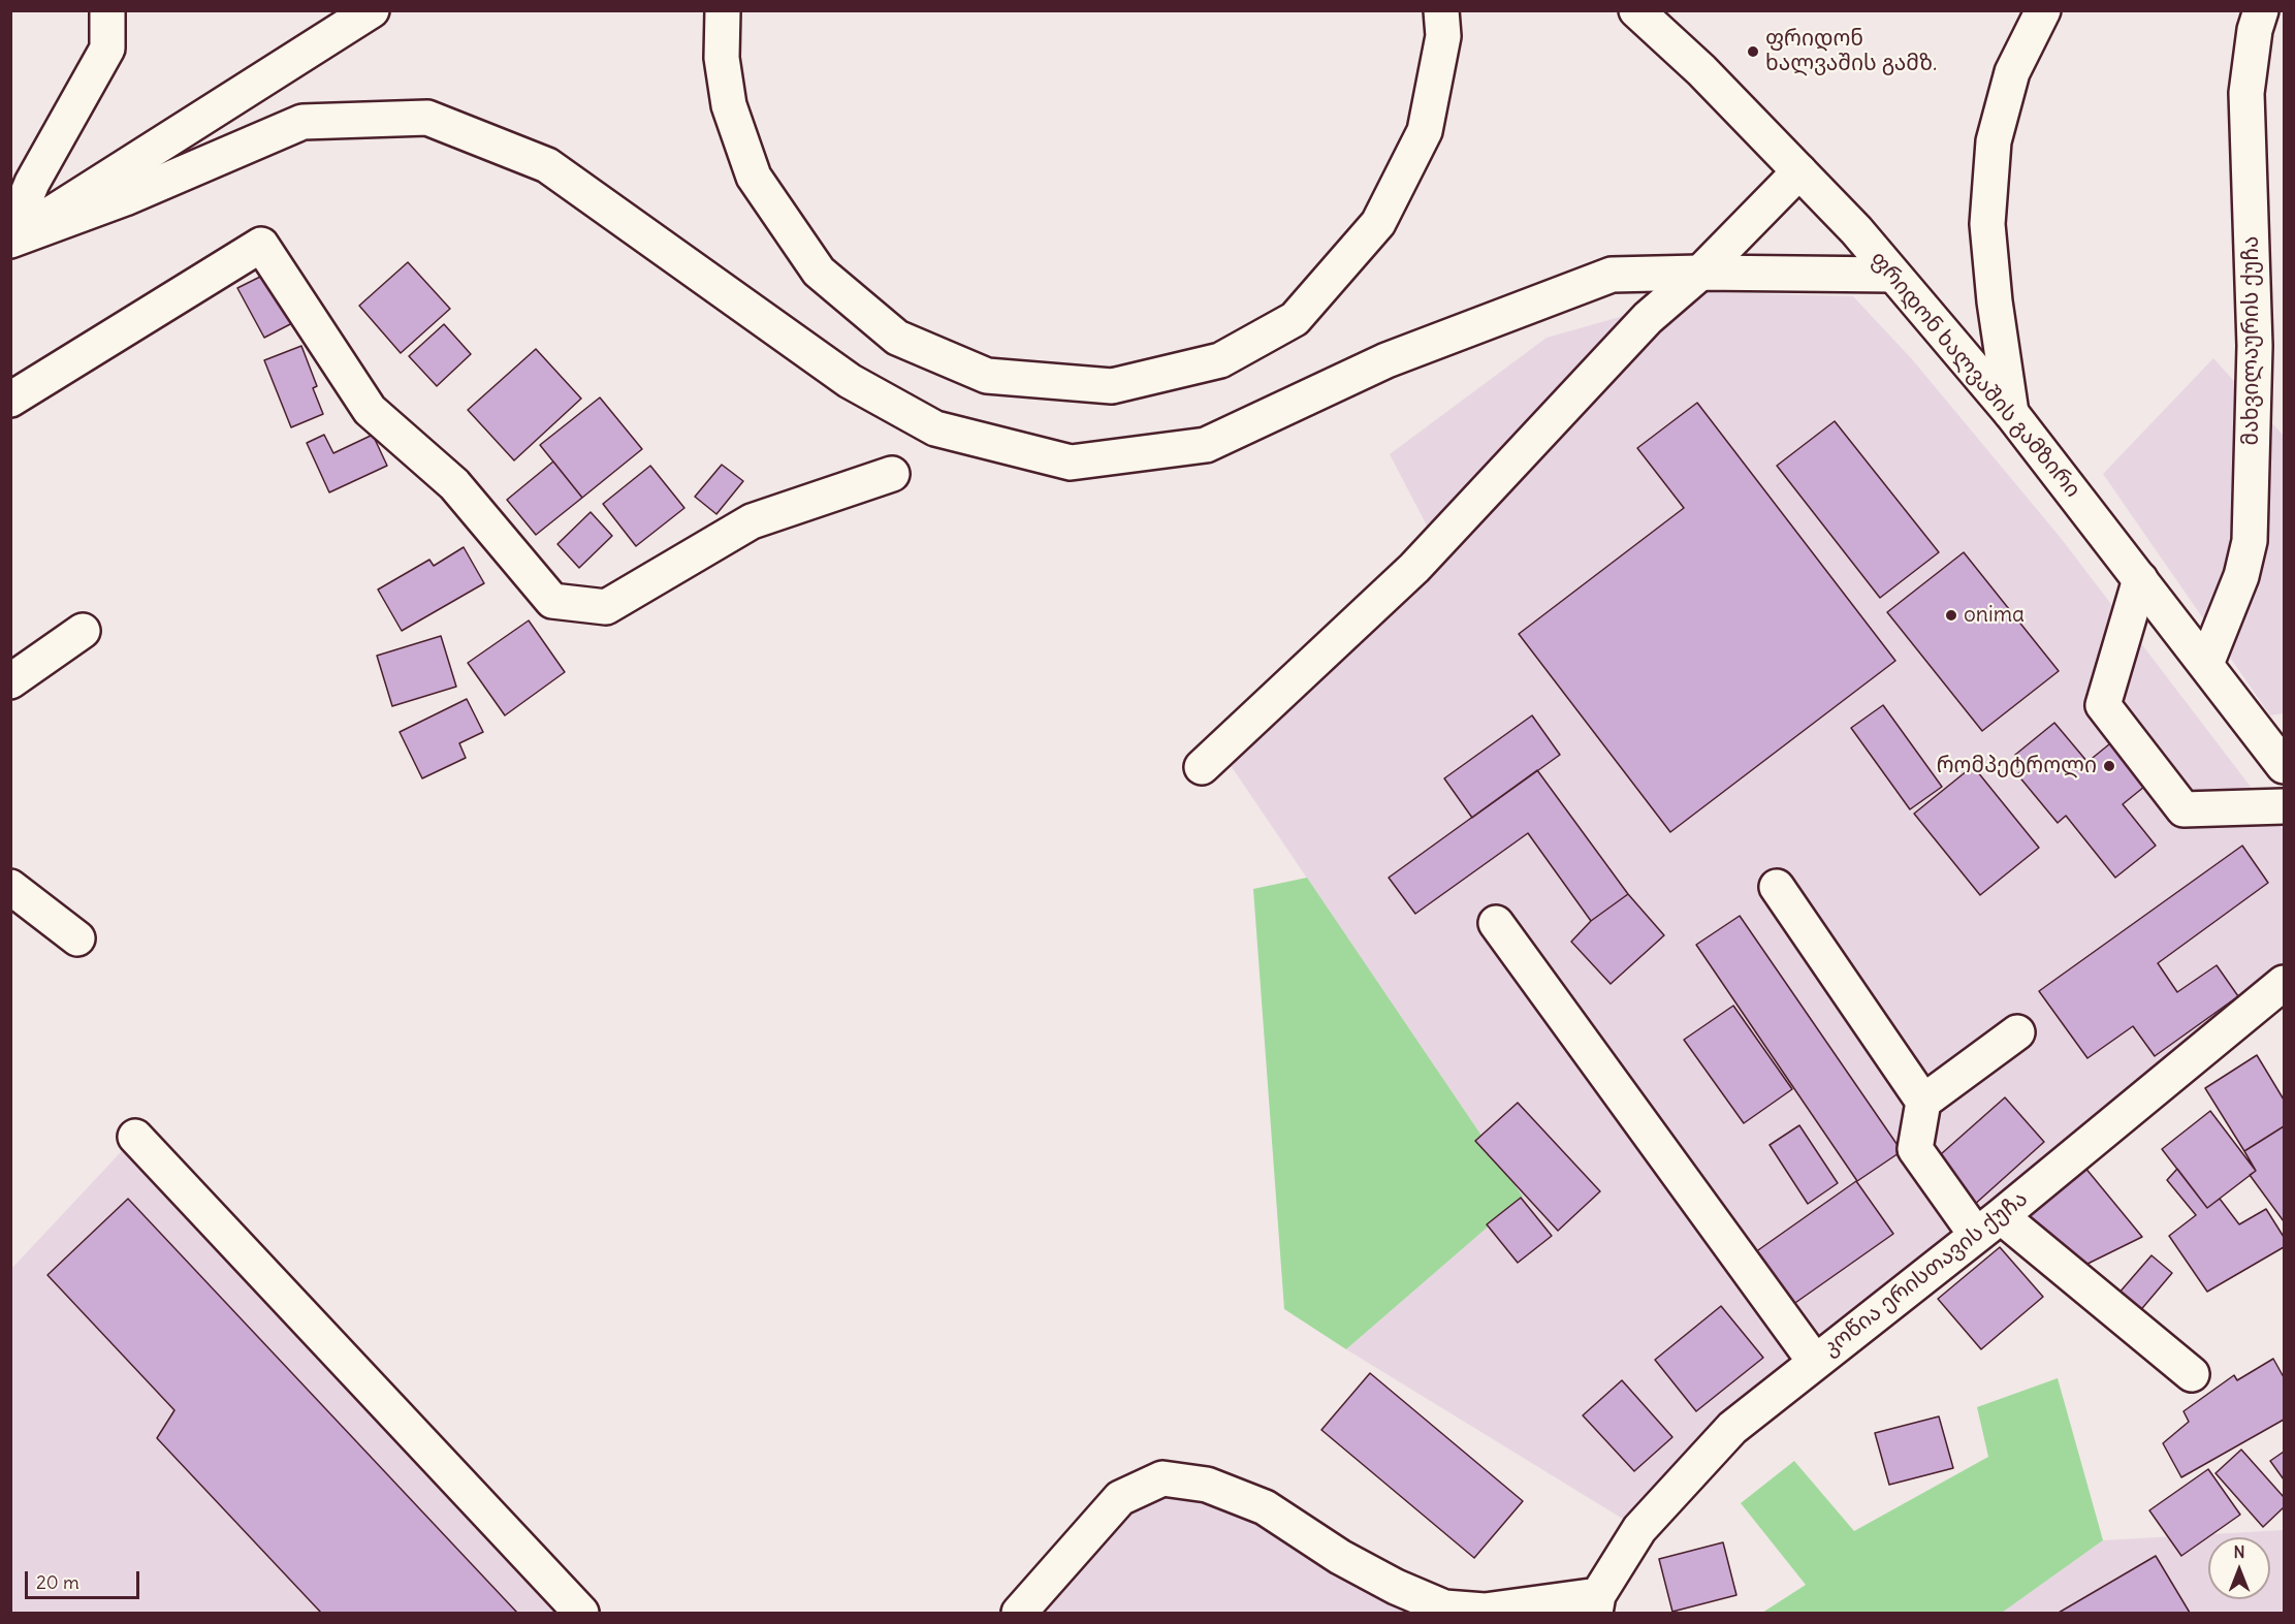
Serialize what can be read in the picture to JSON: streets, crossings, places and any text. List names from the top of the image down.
{
  "streets": {
    "main road": ["მახვილაურის ქუჩა", "ფრიდონ ხალვაშის გამზირი", "კოწია ერისთავის ქუჩა"]
  },
  "crossings": [
    ["მახვილაურის ქუჩა", "ფრიდონ ხალვაშის გამზირი"]
  ],
  "places": ["ფრიდონ ხალვაშის გამზ.", "onima", "რომპეტროლი"],
  "scale_bar": "20 m",
  "north": "top"
}
